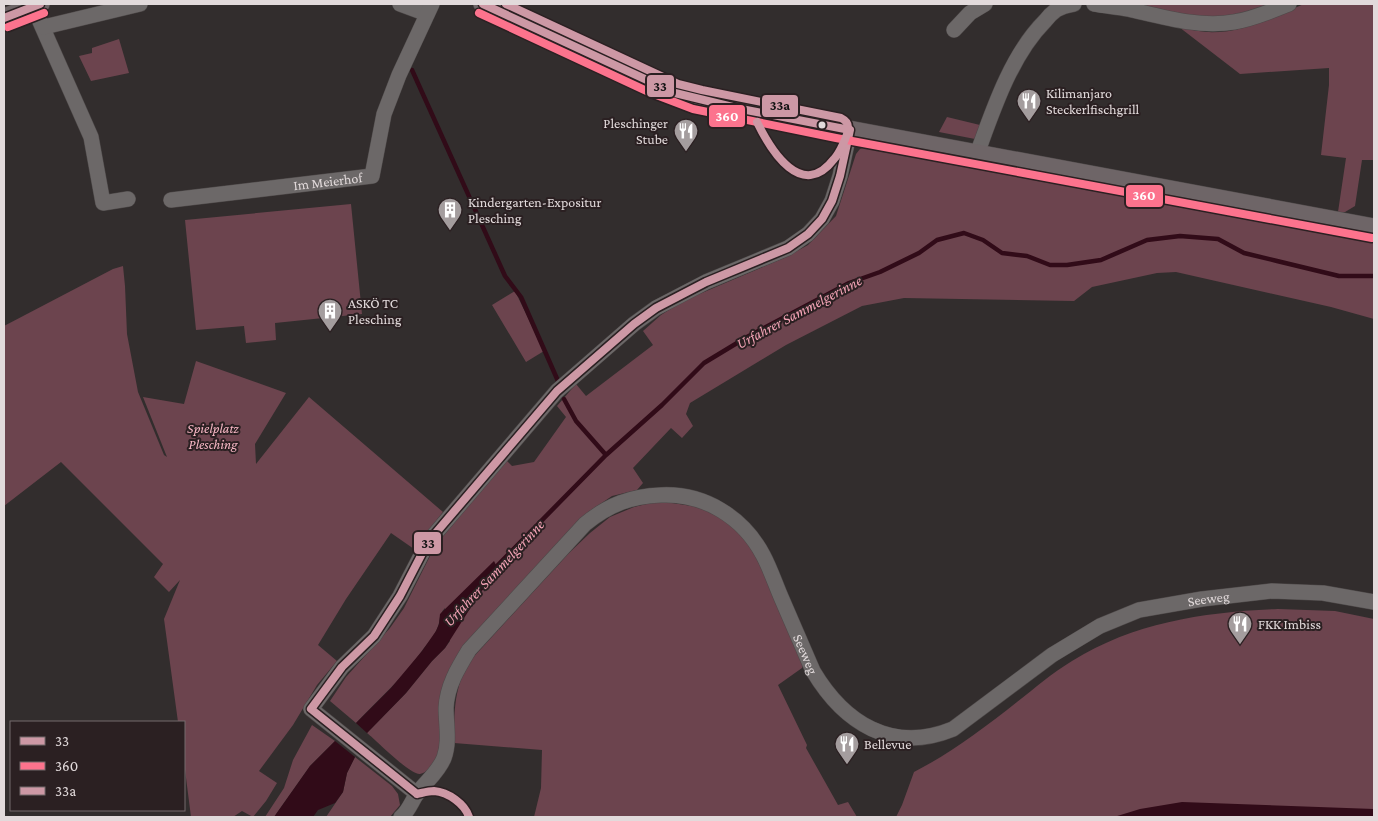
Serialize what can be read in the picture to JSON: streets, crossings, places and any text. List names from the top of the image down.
{
  "streets": {
    "street": ["Im Meierhof", "Seeweg"]
  },
  "water": ["Urfahrer Sammelgerinne"],
  "parks": ["Spielplatz Plesching"],
  "places": {
    "restaurant": [
      "Kilimanjaro Steckerlfischgrill",
      "Pleschinger Stube",
      "FKK Imbiss",
      "Bellevue"
    ],
    "building": ["Kindergarten-Expositur Plesching", "ASKÖ TC Plesching"]
  },
  "lines": ["transit line 33", "transit line 33a", "transit line 360"],
  "legend": ["33", "360", "33a"]
}
